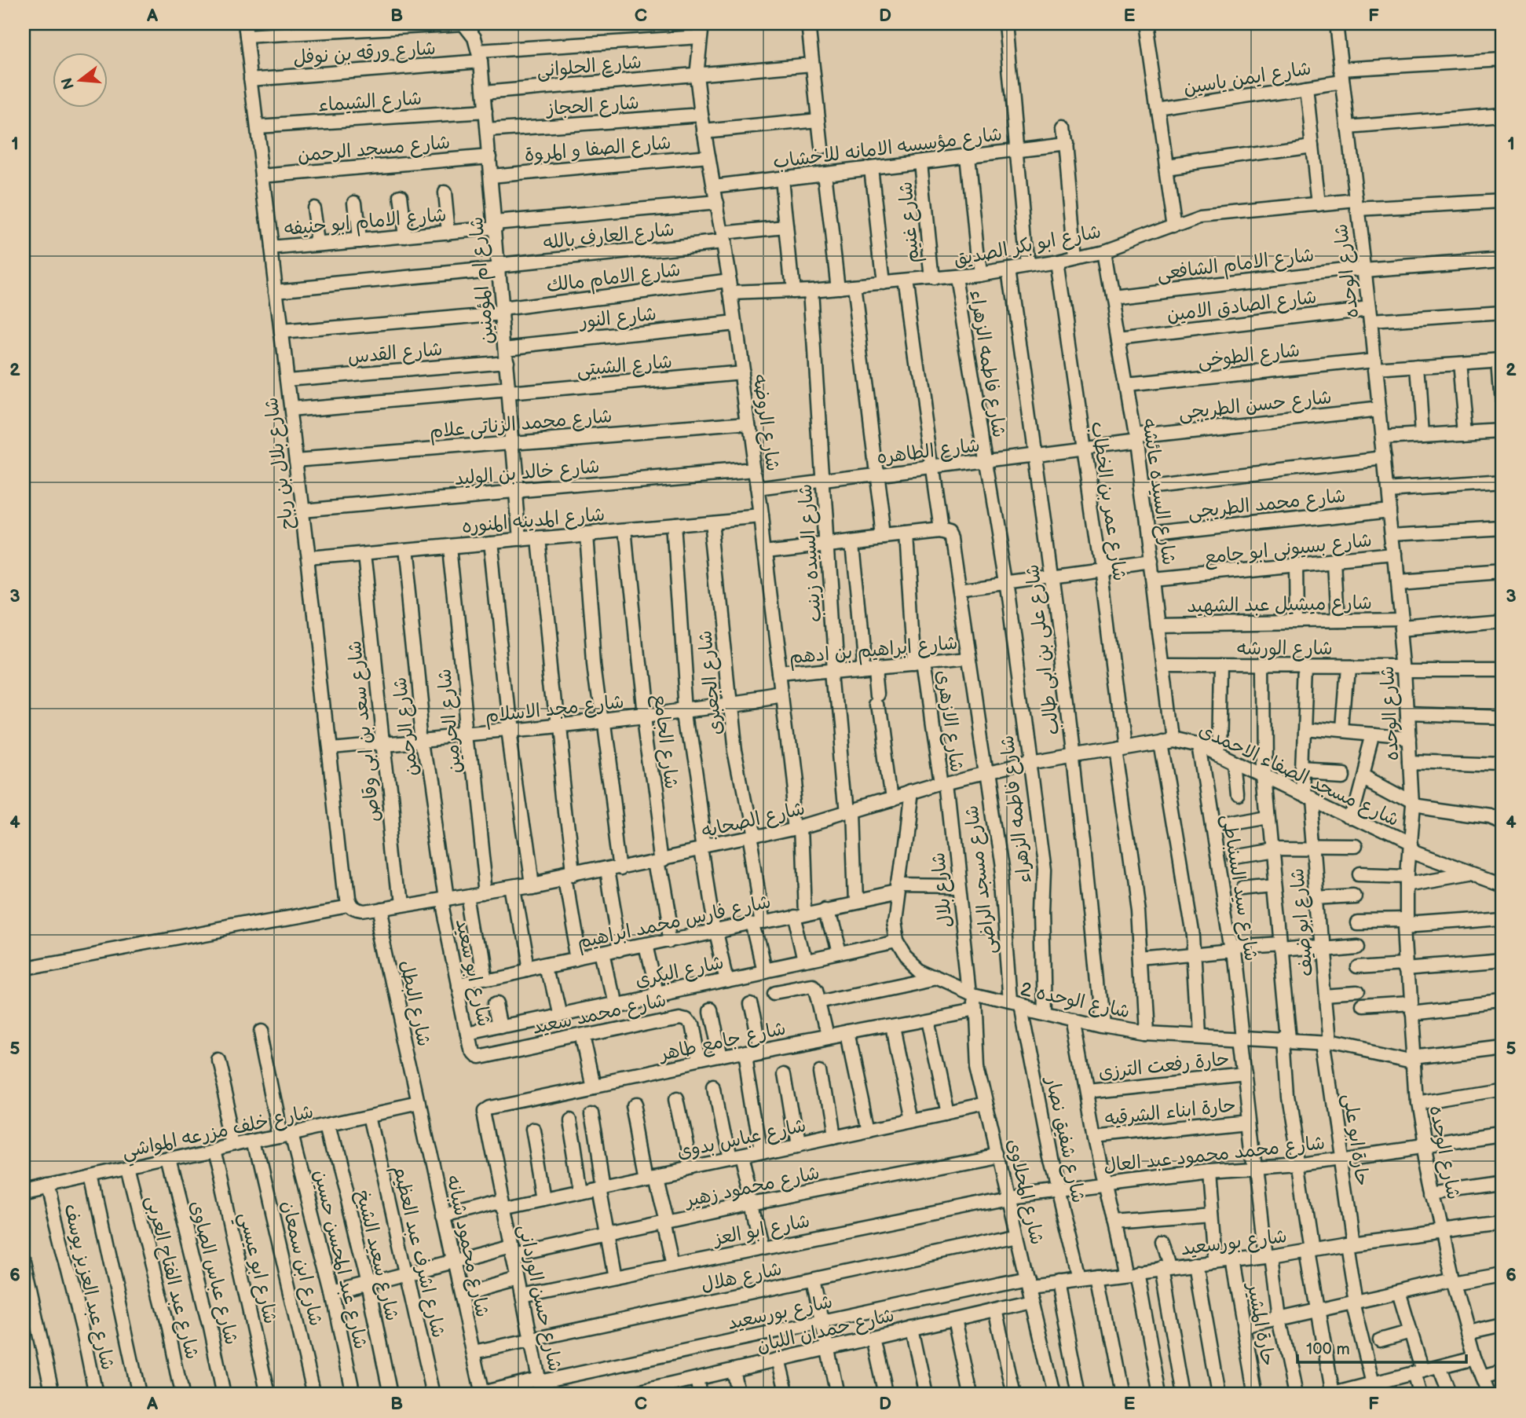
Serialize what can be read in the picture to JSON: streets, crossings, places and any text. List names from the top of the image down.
{
  "streets": {
    "street": [
      "شارع ورقه بن نوفل",
      "شارع الحلوانى",
      "شارع ايمن ياسين",
      "شارع الشيماء",
      "شارع الحجاز",
      "شارع مؤسسه الامانه للاخشاب",
      "شارع مسجد الرحمن",
      "شارع الصفا و المروة",
      "شارع الامام ابو حنيفه",
      "شارع غنيم",
      "شارع العارف بالله",
      "شارع ابو بكر الصديق",
      "شارع الامام الشافعى",
      "شارع الوحده",
      "شارع الامام مالك",
      "شارع ام المؤمنين",
      "شارع الصادق الامين",
      "شارع النور",
      "شارع القدس",
      "شارع الطوخى",
      "شارع فاطمه الزهراء",
      "شارع الشبتى",
      "شارع حسن الطريجى",
      "شارع الروضه",
      "شارع محمد الزناتى علام",
      "شارع الطاهره",
      "شارع بلال بن رباح",
      "شارع خالد بن الوليد",
      "شارع السيده عائشه",
      "شارع عمر بن الخطاب",
      "شارع محمد الطريجى",
      "شارع المدينه المنوره",
      "شارع بسيونى ابو جامع",
      "شارع السيده زينب",
      "شارع ميشيل عبد الشهيد",
      "شارع الورشه",
      "شارع ابراهيم بن ادهم",
      "شارع على بن ابى طالب",
      "شارع الجعبرى",
      "شارع مجد الاسلام",
      "شارع الحرمين",
      "شارع الازهرى",
      "شارع الرحمن",
      "شارع سعد بن ابى وقاص",
      "شارع الجامع",
      "شارع مسجد الصفاء الاحمدى",
      "شارع الصحابه",
      "شارع مسجد الراضى",
      "شارع سيد السنباطى",
      "شارع بلال",
      "شارع فارس محمد ابراهيم",
      "شارع ابو ضيف",
      "شارع البكرى",
      "شارع ابو سعيد",
      "شارع الوحده 2",
      "شارع البطل",
      "شارع محمد سعيد",
      "شارع جامع طاهر",
      "حارة رفعت الترزى",
      "حارة ابناء الشرقيه",
      "شارع خلف مزرعه المواشي",
      "شارع عباس بدوى",
      "شارع شفيق نصار",
      "حارة ابو على",
      "شارع محمد محمود عبد العال",
      "شارع محمود زهير",
      "شارع المحلاوى",
      "شارع ابو العز",
      "شارع بورسعيد",
      "شارع محمود شبانه",
      "شارع اشرف عبد العظيم",
      "شارع سعيد الشيخ",
      "شارع عبد المحسن حسين",
      "شارع ابن سمعان",
      "شارع ابو عيسي",
      "شارع عباس الصاوى",
      "شارع هلال",
      "شارع عبد الفتاح العربى",
      "شارع عبد العزيز يوسف",
      "شارع حسن الوردانى",
      "حارة المشير",
      "شارع حمدان اللبان"
    ]
  },
  "crossings": [
    ["شارع ورقه بن نوفل", "شارع ام المؤمنين"],
    ["شارع ورقه بن نوفل", "شارع الروضه"],
    ["شارع ورقه بن نوفل", "شارع بلال بن رباح"],
    ["شارع الحلوانى", "شارع ام المؤمنين"],
    ["شارع الحلوانى", "شارع الروضه"],
    ["شارع ايمن ياسين", "شارع الوحده"],
    ["شارع الشيماء", "شارع ام المؤمنين"],
    ["شارع الشيماء", "شارع بلال بن رباح"],
    ["شارع الحجاز", "شارع ام المؤمنين"],
    ["شارع الحجاز", "شارع الروضه"],
    ["شارع مؤسسه الامانه للاخشاب", "شارع غنيم"],
    ["شارع مؤسسه الامانه للاخشاب", "شارع الروضه"],
    ["شارع مسجد الرحمن", "شارع ام المؤمنين"],
    ["شارع مسجد الرحمن", "شارع بلال بن رباح"],
    ["شارع الصفا و المروة", "شارع ام المؤمنين"],
    ["شارع الصفا و المروة", "شارع الروضه"],
    ["شارع الامام ابو حنيفه", "شارع ام المؤمنين"],
    ["شارع الامام ابو حنيفه", "شارع الروضه"],
    ["شارع الامام ابو حنيفه", "شارع بلال بن رباح"],
    ["شارع غنيم", "شارع ابو بكر الصديق"],
    ["شارع العارف بالله", "شارع ام المؤمنين"],
    ["شارع العارف بالله", "شارع الروضه"],
    ["شارع العارف بالله", "شارع بلال بن رباح"],
    ["شارع ابو بكر الصديق", "شارع الوحده"],
    ["شارع ابو بكر الصديق", "شارع الامام مالك"],
    ["شارع ابو بكر الصديق", "شارع فاطمه الزهراء"],
    ["شارع ابو بكر الصديق", "شارع الروضه"],
    ["شارع ابو بكر الصديق", "شارع السيده عائشه"],
    ["شارع ابو بكر الصديق", "شارع عمر بن الخطاب"],
    ["شارع ابو بكر الصديق", "شارع السيده زينب"],
    ["شارع ابو بكر الصديق", "شارع على بن ابى طالب"],
    ["شارع الامام الشافعى", "شارع الوحده"],
    ["شارع الامام الشافعى", "شارع السيده عائشه"],
    ["شارع الوحده", "شارع الصادق الامين"],
    ["شارع الوحده", "شارع الطوخى"],
    ["شارع الوحده", "شارع حسن الطريجى"],
    ["شارع الوحده", "شارع محمد الطريجى"],
    ["شارع الوحده", "شارع بسيونى ابو جامع"],
    ["شارع الوحده", "شارع ميشيل عبد الشهيد"],
    ["شارع الوحده", "شارع الورشه"],
    ["شارع الوحده", "شارع مسجد الصفاء الاحمدى"],
    ["شارع الوحده", "شارع الوحده 2"],
    ["شارع الوحده", "شارع محمد محمود عبد العال"],
    ["شارع الوحده", "شارع بورسعيد"],
    ["شارع الامام مالك", "شارع ام المؤمنين"],
    ["شارع الامام مالك", "شارع الروضه"],
    ["شارع الامام مالك", "شارع بلال بن رباح"],
    ["شارع ام المؤمنين", "شارع النور"],
    ["شارع ام المؤمنين", "شارع القدس"],
    ["شارع ام المؤمنين", "شارع الشبتى"],
    ["شارع ام المؤمنين", "شارع محمد الزناتى علام"],
    ["شارع ام المؤمنين", "شارع خالد بن الوليد"],
    ["شارع ام المؤمنين", "شارع المدينه المنوره"],
    ["شارع الصادق الامين", "شارع السيده عائشه"],
    ["شارع النور", "شارع الروضه"],
    ["شارع القدس", "شارع بلال بن رباح"],
    ["شارع الطوخى", "شارع السيده عائشه"],
    ["شارع فاطمه الزهراء", "شارع الطاهره"],
    ["شارع فاطمه الزهراء", "شارع الصحابه"],
    ["شارع فاطمه الزهراء", "شارع الوحده 2"],
    ["شارع الشبتى", "شارع الروضه"],
    ["شارع الشبتى", "شارع بلال بن رباح"],
    ["شارع حسن الطريجى", "شارع الطاهره"],
    ["شارع حسن الطريجى", "شارع السيده عائشه"],
    ["شارع الروضه", "شارع محمد الزناتى علام"],
    ["شارع الروضه", "شارع الطاهره"],
    ["شارع الروضه", "شارع خالد بن الوليد"],
    ["شارع الروضه", "شارع المدينه المنوره"],
    ["شارع الروضه", "شارع ابراهيم بن ادهم"],
    ["شارع الروضه", "شارع مجد الاسلام"],
    ["شارع الروضه", "شارع الصحابه"],
    ["شارع الروضه", "شارع فارس محمد ابراهيم"],
    ["شارع الروضه", "شارع البكرى"],
    ["شارع محمد الزناتى علام", "شارع بلال بن رباح"],
    ["شارع الطاهره", "شارع السيده عائشه"],
    ["شارع الطاهره", "شارع عمر بن الخطاب"],
    ["شارع الطاهره", "شارع السيده زينب"],
    ["شارع الطاهره", "شارع على بن ابى طالب"],
    ["شارع بلال بن رباح", "شارع خالد بن الوليد"],
    ["شارع بلال بن رباح", "شارع المدينه المنوره"],
    ["شارع بلال بن رباح", "شارع مجد الاسلام"],
    ["شارع بلال بن رباح", "شارع الصحابه"],
    ["شارع السيده عائشه", "شارع محمد الطريجى"],
    ["شارع السيده عائشه", "شارع بسيونى ابو جامع"],
    ["شارع السيده عائشه", "شارع ميشيل عبد الشهيد"],
    ["شارع السيده عائشه", "شارع الورشه"],
    ["شارع السيده عائشه", "شارع مسجد الصفاء الاحمدى"],
    ["شارع السيده عائشه", "شارع الصحابه"],
    ["شارع السيده عائشه", "شارع الوحده 2"],
    ["شارع عمر بن الخطاب", "شارع الصحابه"],
    ["شارع عمر بن الخطاب", "شارع الوحده 2"],
    ["شارع المدينه المنوره", "شارع الجعبرى"],
    ["شارع المدينه المنوره", "شارع الحرمين"],
    ["شارع المدينه المنوره", "شارع الرحمن"],
    ["شارع المدينه المنوره", "شارع سعد بن ابى وقاص"],
    ["شارع المدينه المنوره", "شارع الجامع"],
    ["شارع السيده زينب", "شارع ابراهيم بن ادهم"],
    ["شارع السيده زينب", "شارع الصحابه"],
    ["شارع السيده زينب", "شارع فارس محمد ابراهيم"],
    ["شارع الورشه", "شارع ابو ضيف"],
    ["شارع ابراهيم بن ادهم", "شارع الازهرى"],
    ["شارع ابراهيم بن ادهم", "شارع مسجد الراضى"],
    ["شارع على بن ابى طالب", "شارع الصحابه"],
    ["شارع على بن ابى طالب", "شارع الوحده 2"],
    ["شارع الجعبرى", "شارع مجد الاسلام"],
    ["شارع الجعبرى", "شارع الصحابه"],
    ["شارع الجعبرى", "شارع فارس محمد ابراهيم"],
    ["شارع الجعبرى", "شارع البكرى"],
    ["شارع مجد الاسلام", "شارع الحرمين"],
    ["شارع مجد الاسلام", "شارع الرحمن"],
    ["شارع مجد الاسلام", "شارع سعد بن ابى وقاص"],
    ["شارع مجد الاسلام", "شارع الجامع"],
    ["شارع الحرمين", "شارع الصحابه"],
    ["شارع الازهرى", "شارع الصحابه"],
    ["شارع الازهرى", "شارع بلال"],
    ["شارع الرحمن", "شارع الصحابه"],
    ["شارع الرحمن", "شارع ابو سعيد"],
    ["شارع سعد بن ابى وقاص", "شارع الصحابه"],
    ["شارع الجامع", "شارع الصحابه"],
    ["شارع الجامع", "شارع فارس محمد ابراهيم"],
    ["شارع مسجد الصفاء الاحمدى", "شارع الصحابه"],
    ["شارع مسجد الصفاء الاحمدى", "شارع سيد السنباطى"],
    ["شارع مسجد الصفاء الاحمدى", "شارع ابو ضيف"],
    ["شارع الصحابه", "شارع مسجد الراضى"],
    ["شارع الصحابه", "شارع بلال"],
    ["شارع الصحابه", "شارع ابو سعيد"],
    ["شارع الصحابه", "شارع البطل"],
    ["شارع مسجد الراضى", "شارع الوحده 2"],
    ["شارع مسجد الراضى", "شارع شفيق نصار"],
    ["شارع سيد السنباطى", "شارع الوحده 2"],
    ["شارع سيد السنباطى", "حارة رفعت الترزى"],
    ["شارع سيد السنباطى", "حارة ابناء الشرقيه"],
    ["شارع سيد السنباطى", "شارع محمد محمود عبد العال"],
    ["شارع سيد السنباطى", "شارع بورسعيد"],
    ["شارع بلال", "شارع فارس محمد ابراهيم"],
    ["شارع بلال", "شارع الوحده 2"],
    ["شارع بلال", "شارع المحلاوى"],
    ["شارع فارس محمد ابراهيم", "شارع ابو سعيد"],
    ["شارع ابو ضيف", "شارع الوحده 2"],
    ["شارع ابو ضيف", "حارة ابو على"],
    ["شارع البكرى", "شارع ابو سعيد"],
    ["شارع البكرى", "شارع الوحده 2"],
    ["شارع ابو سعيد", "شارع محمد سعيد"],
    ["شارع الوحده 2", "شارع شفيق نصار"],
    ["شارع الوحده 2", "حارة ابو على"],
    ["شارع الوحده 2", "شارع المحلاوى"],
    ["شارع البطل", "شارع خلف مزرعه المواشي"],
    ["شارع البطل", "شارع محمود شبانه"],
    ["شارع محمد سعيد", "شارع جامع طاهر"],
    ["شارع جامع طاهر", "شارع عباس بدوى"],
    ["شارع جامع طاهر", "شارع المحلاوى"],
    ["شارع جامع طاهر", "شارع حسن الوردانى"],
    ["شارع خلف مزرعه المواشي", "شارع محمود شبانه"],
    ["شارع خلف مزرعه المواشي", "شارع اشرف عبد العظيم"],
    ["شارع خلف مزرعه المواشي", "شارع سعيد الشيخ"],
    ["شارع خلف مزرعه المواشي", "شارع عبد المحسن حسين"],
    ["شارع خلف مزرعه المواشي", "شارع ابن سمعان"],
    ["شارع خلف مزرعه المواشي", "شارع ابو عيسي"],
    ["شارع خلف مزرعه المواشي", "شارع عباس الصاوى"],
    ["شارع خلف مزرعه المواشي", "شارع عبد الفتاح العربى"],
    ["شارع خلف مزرعه المواشي", "شارع عبد العزيز يوسف"],
    ["شارع عباس بدوى", "شارع المحلاوى"],
    ["شارع عباس بدوى", "شارع محمود شبانه"],
    ["شارع عباس بدوى", "شارع حسن الوردانى"],
    ["شارع شفيق نصار", "شارع محمد محمود عبد العال"],
    ["شارع شفيق نصار", "شارع بورسعيد"],
    ["حارة ابو على", "شارع محمد محمود عبد العال"],
    ["حارة ابو على", "شارع بورسعيد"],
    ["شارع محمد محمود عبد العال", "شارع المحلاوى"],
    ["شارع محمد محمود عبد العال", "شارع ابو العز"],
    ["شارع محمود زهير", "شارع المحلاوى"],
    ["شارع محمود زهير", "شارع محمود شبانه"],
    ["شارع محمود زهير", "شارع اشرف عبد العظيم"],
    ["شارع محمود زهير", "شارع سعيد الشيخ"],
    ["شارع محمود زهير", "شارع عبد المحسن حسين"],
    ["شارع محمود زهير", "شارع حسن الوردانى"],
    ["شارع المحلاوى", "شارع ابو العز"],
    ["شارع المحلاوى", "شارع بورسعيد"],
    ["شارع المحلاوى", "شارع هلال"],
    ["شارع المحلاوى", "شارع حمدان اللبان"],
    ["شارع ابو العز", "شارع حسن الوردانى"],
    ["شارع بورسعيد", "شارع محمود شبانه"],
    ["شارع بورسعيد", "شارع حسن الوردانى"],
    ["شارع بورسعيد", "حارة المشير"],
    ["شارع محمود شبانه", "شارع هلال"],
    ["شارع هلال", "شارع حسن الوردانى"]
  ],
  "scale_bar": "100 m",
  "north": "left",
  "grid": {
    "columns": [
      "A",
      "B",
      "C",
      "D",
      "E",
      "F"
    ],
    "rows": [
      "1",
      "2",
      "3",
      "4",
      "5",
      "6"
    ]
  }
}
